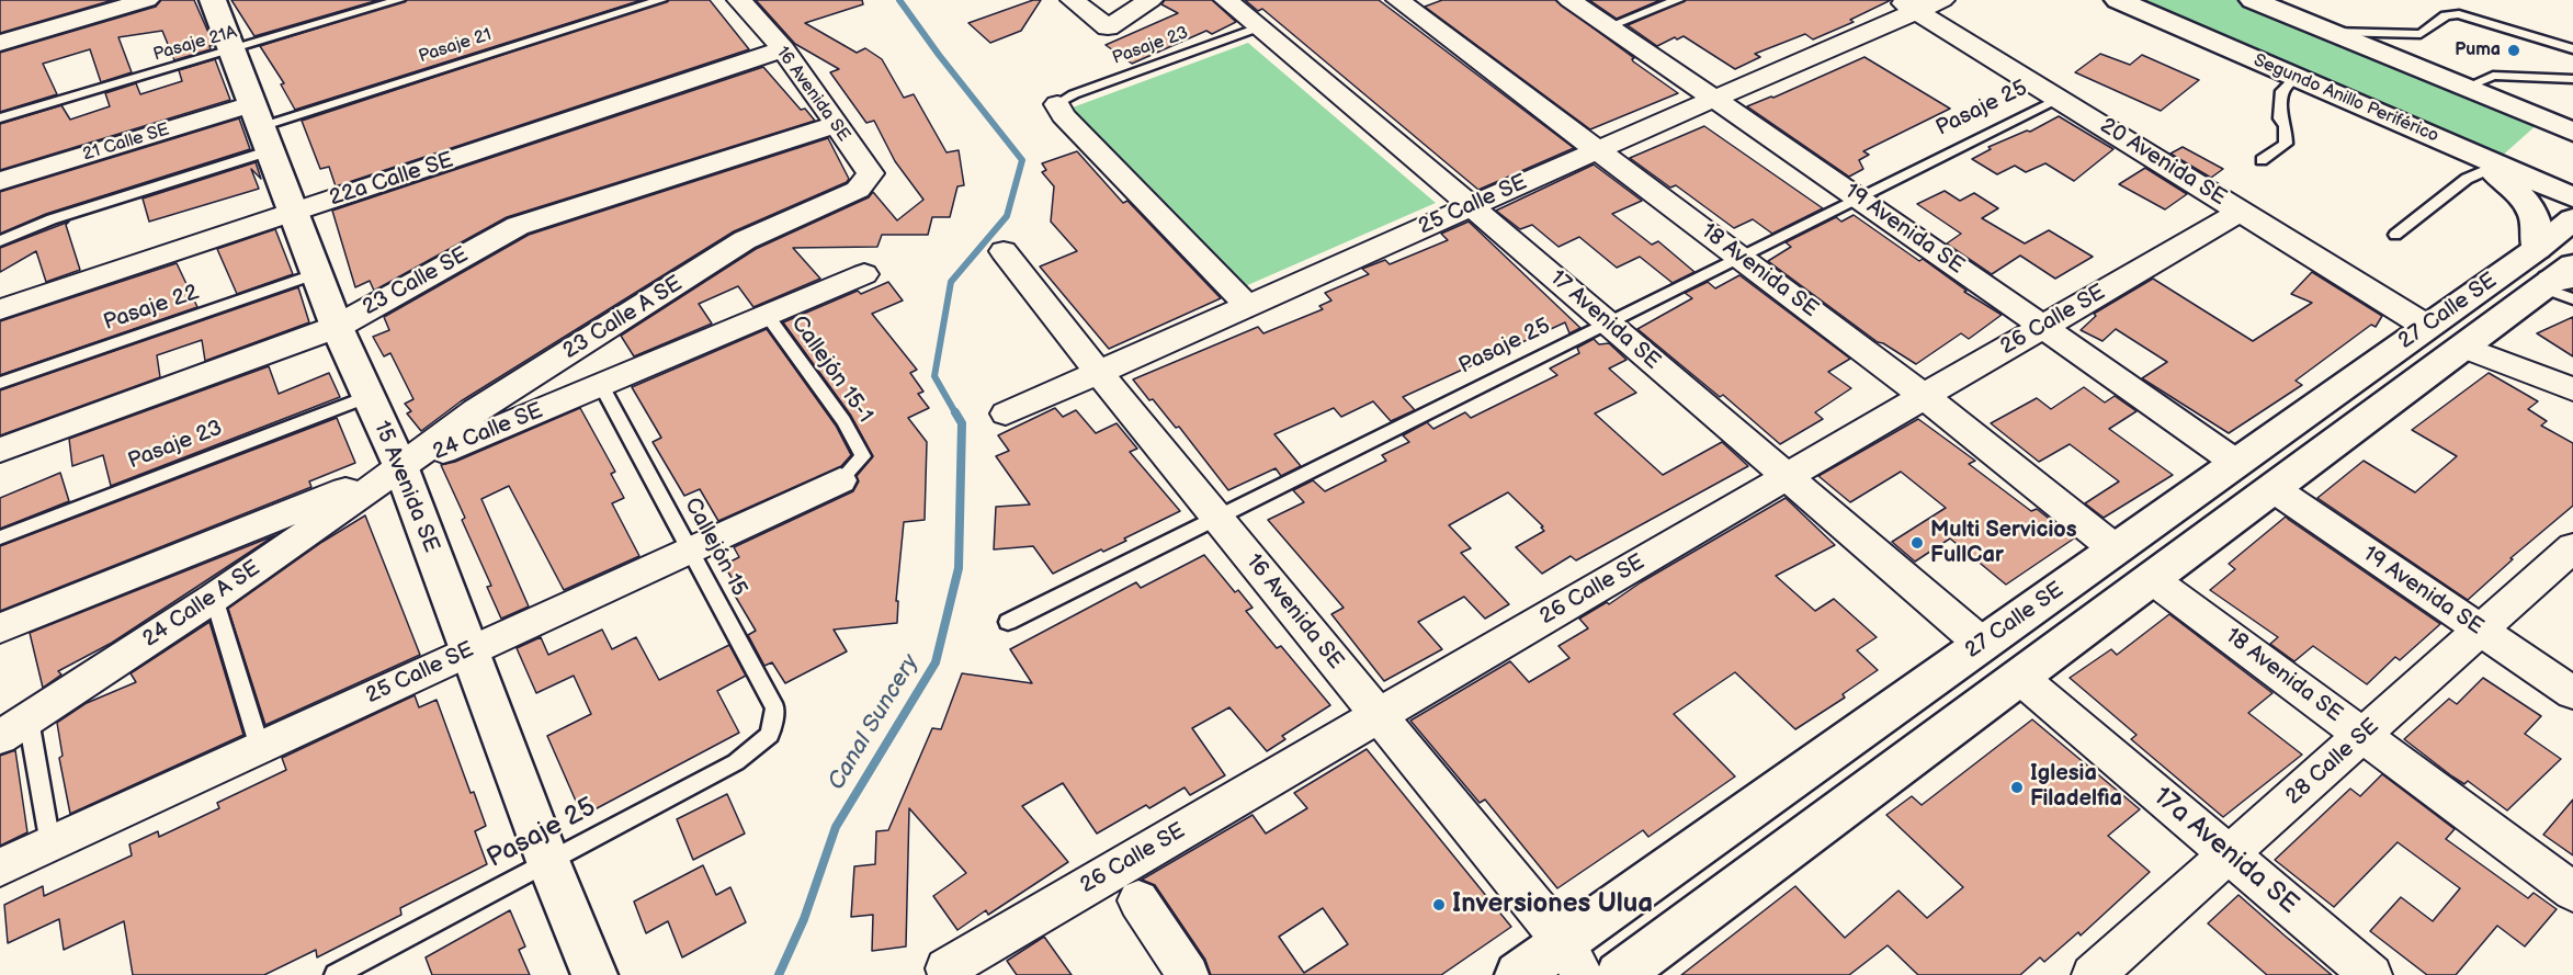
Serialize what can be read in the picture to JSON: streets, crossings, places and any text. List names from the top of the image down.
{
  "streets": {
    "main road": ["Segundo Anillo Periférico", "27 Calle SE", "15 Avenida SE"],
    "street": [
      "16 Avenida SE",
      "21 Calle SE",
      "20 Avenida SE",
      "22a Calle SE",
      "25 Calle SE",
      "19 Avenida SE",
      "18 Avenida SE",
      "23 Calle SE",
      "23 Calle A SE",
      "17 Avenida SE",
      "26 Calle SE",
      "24 Calle SE",
      "24 Calle A SE",
      "28 Calle SE",
      "17a Avenida SE"
    ],
    "lane": [
      "Pasaje 21A",
      "Pasaje 21",
      "Pasaje 23",
      "Pasaje 25",
      "Pasaje 22",
      "Callejón 15-1",
      "Callejón 15"
    ]
  },
  "crossings": [
    ["Pasaje 21A", "15 Avenida SE"],
    ["Pasaje 21", "21 Calle SE"],
    ["Pasaje 21", "15 Avenida SE"],
    ["Pasaje 23", "17 Avenida SE"],
    ["Pasaje 23", "15 Avenida SE"],
    ["16 Avenida SE", "Pasaje 25"],
    ["16 Avenida SE", "22a Calle SE"],
    ["16 Avenida SE", "25 Calle SE"],
    ["16 Avenida SE", "23 Calle SE"],
    ["16 Avenida SE", "27 Calle SE"],
    ["16 Avenida SE", "23 Calle A SE"],
    ["16 Avenida SE", "26 Calle SE"],
    ["Pasaje 25", "20 Avenida SE"],
    ["Pasaje 25", "19 Avenida SE"],
    ["Pasaje 25", "18 Avenida SE"],
    ["Pasaje 25", "17 Avenida SE"],
    ["Pasaje 25", "15 Avenida SE"],
    ["Pasaje 25", "Callejón 15"],
    ["21 Calle SE", "15 Avenida SE"],
    ["20 Avenida SE", "25 Calle SE"],
    ["20 Avenida SE", "27 Calle SE"],
    ["20 Avenida SE", "26 Calle SE"],
    ["22a Calle SE", "15 Avenida SE"],
    ["25 Calle SE", "19 Avenida SE"],
    ["25 Calle SE", "18 Avenida SE"],
    ["25 Calle SE", "17 Avenida SE"],
    ["25 Calle SE", "Callejón 15-1"],
    ["25 Calle SE", "15 Avenida SE"],
    ["25 Calle SE", "Callejón 15"],
    ["19 Avenida SE", "27 Calle SE"],
    ["19 Avenida SE", "26 Calle SE"],
    ["19 Avenida SE", "28 Calle SE"],
    ["18 Avenida SE", "27 Calle SE"],
    ["18 Avenida SE", "26 Calle SE"],
    ["18 Avenida SE", "28 Calle SE"],
    ["23 Calle SE", "15 Avenida SE"],
    ["Pasaje 22", "15 Avenida SE"],
    ["27 Calle SE", "17 Avenida SE"],
    ["27 Calle SE", "17a Avenida SE"],
    ["23 Calle A SE", "24 Calle SE"],
    ["23 Calle A SE", "15 Avenida SE"],
    ["23 Calle A SE", "24 Calle A SE"],
    ["17 Avenida SE", "26 Calle SE"],
    ["Callejón 15-1", "24 Calle SE"],
    ["24 Calle SE", "15 Avenida SE"],
    ["24 Calle SE", "Callejón 15"],
    ["24 Calle SE", "24 Calle A SE"],
    ["15 Avenida SE", "24 Calle A SE"],
    ["28 Calle SE", "17a Avenida SE"]
  ],
  "water": ["Canal Suncery"],
  "places": [
    "Puma",
    "Multi Servicios FullCar",
    "Iglesia Filadelfia",
    "Inversiones Ulua"
  ]
}
